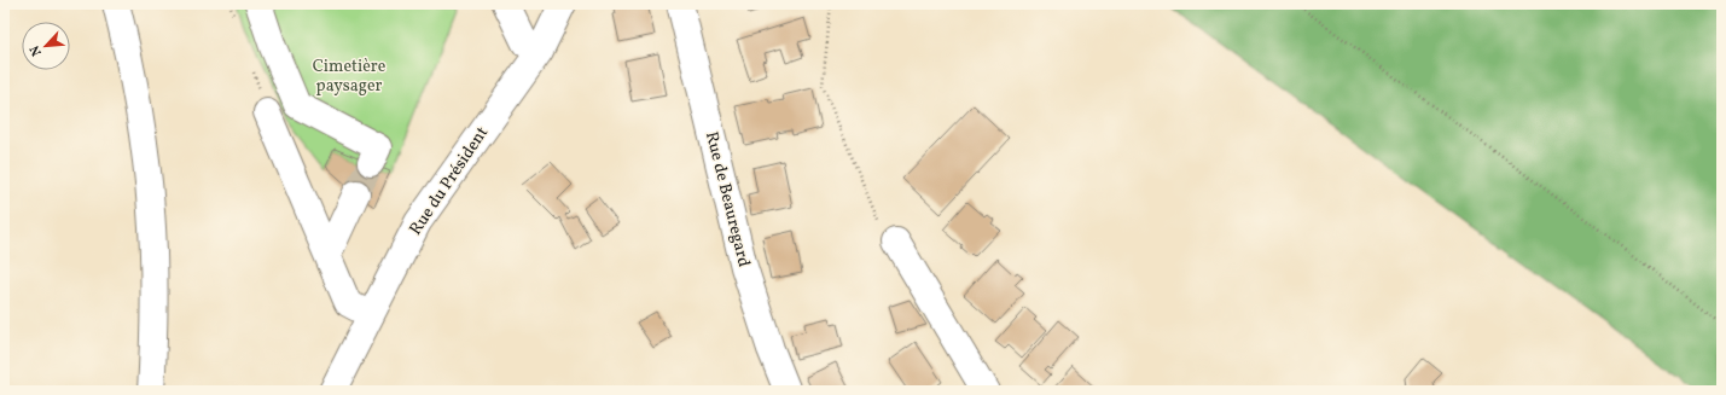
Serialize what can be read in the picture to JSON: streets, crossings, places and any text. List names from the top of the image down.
{
  "streets": {
    "main road": ["Rue du Président", "Rue de Beauregard"]
  },
  "parks": ["Cimetière paysager"],
  "north": "bottom left"
}
